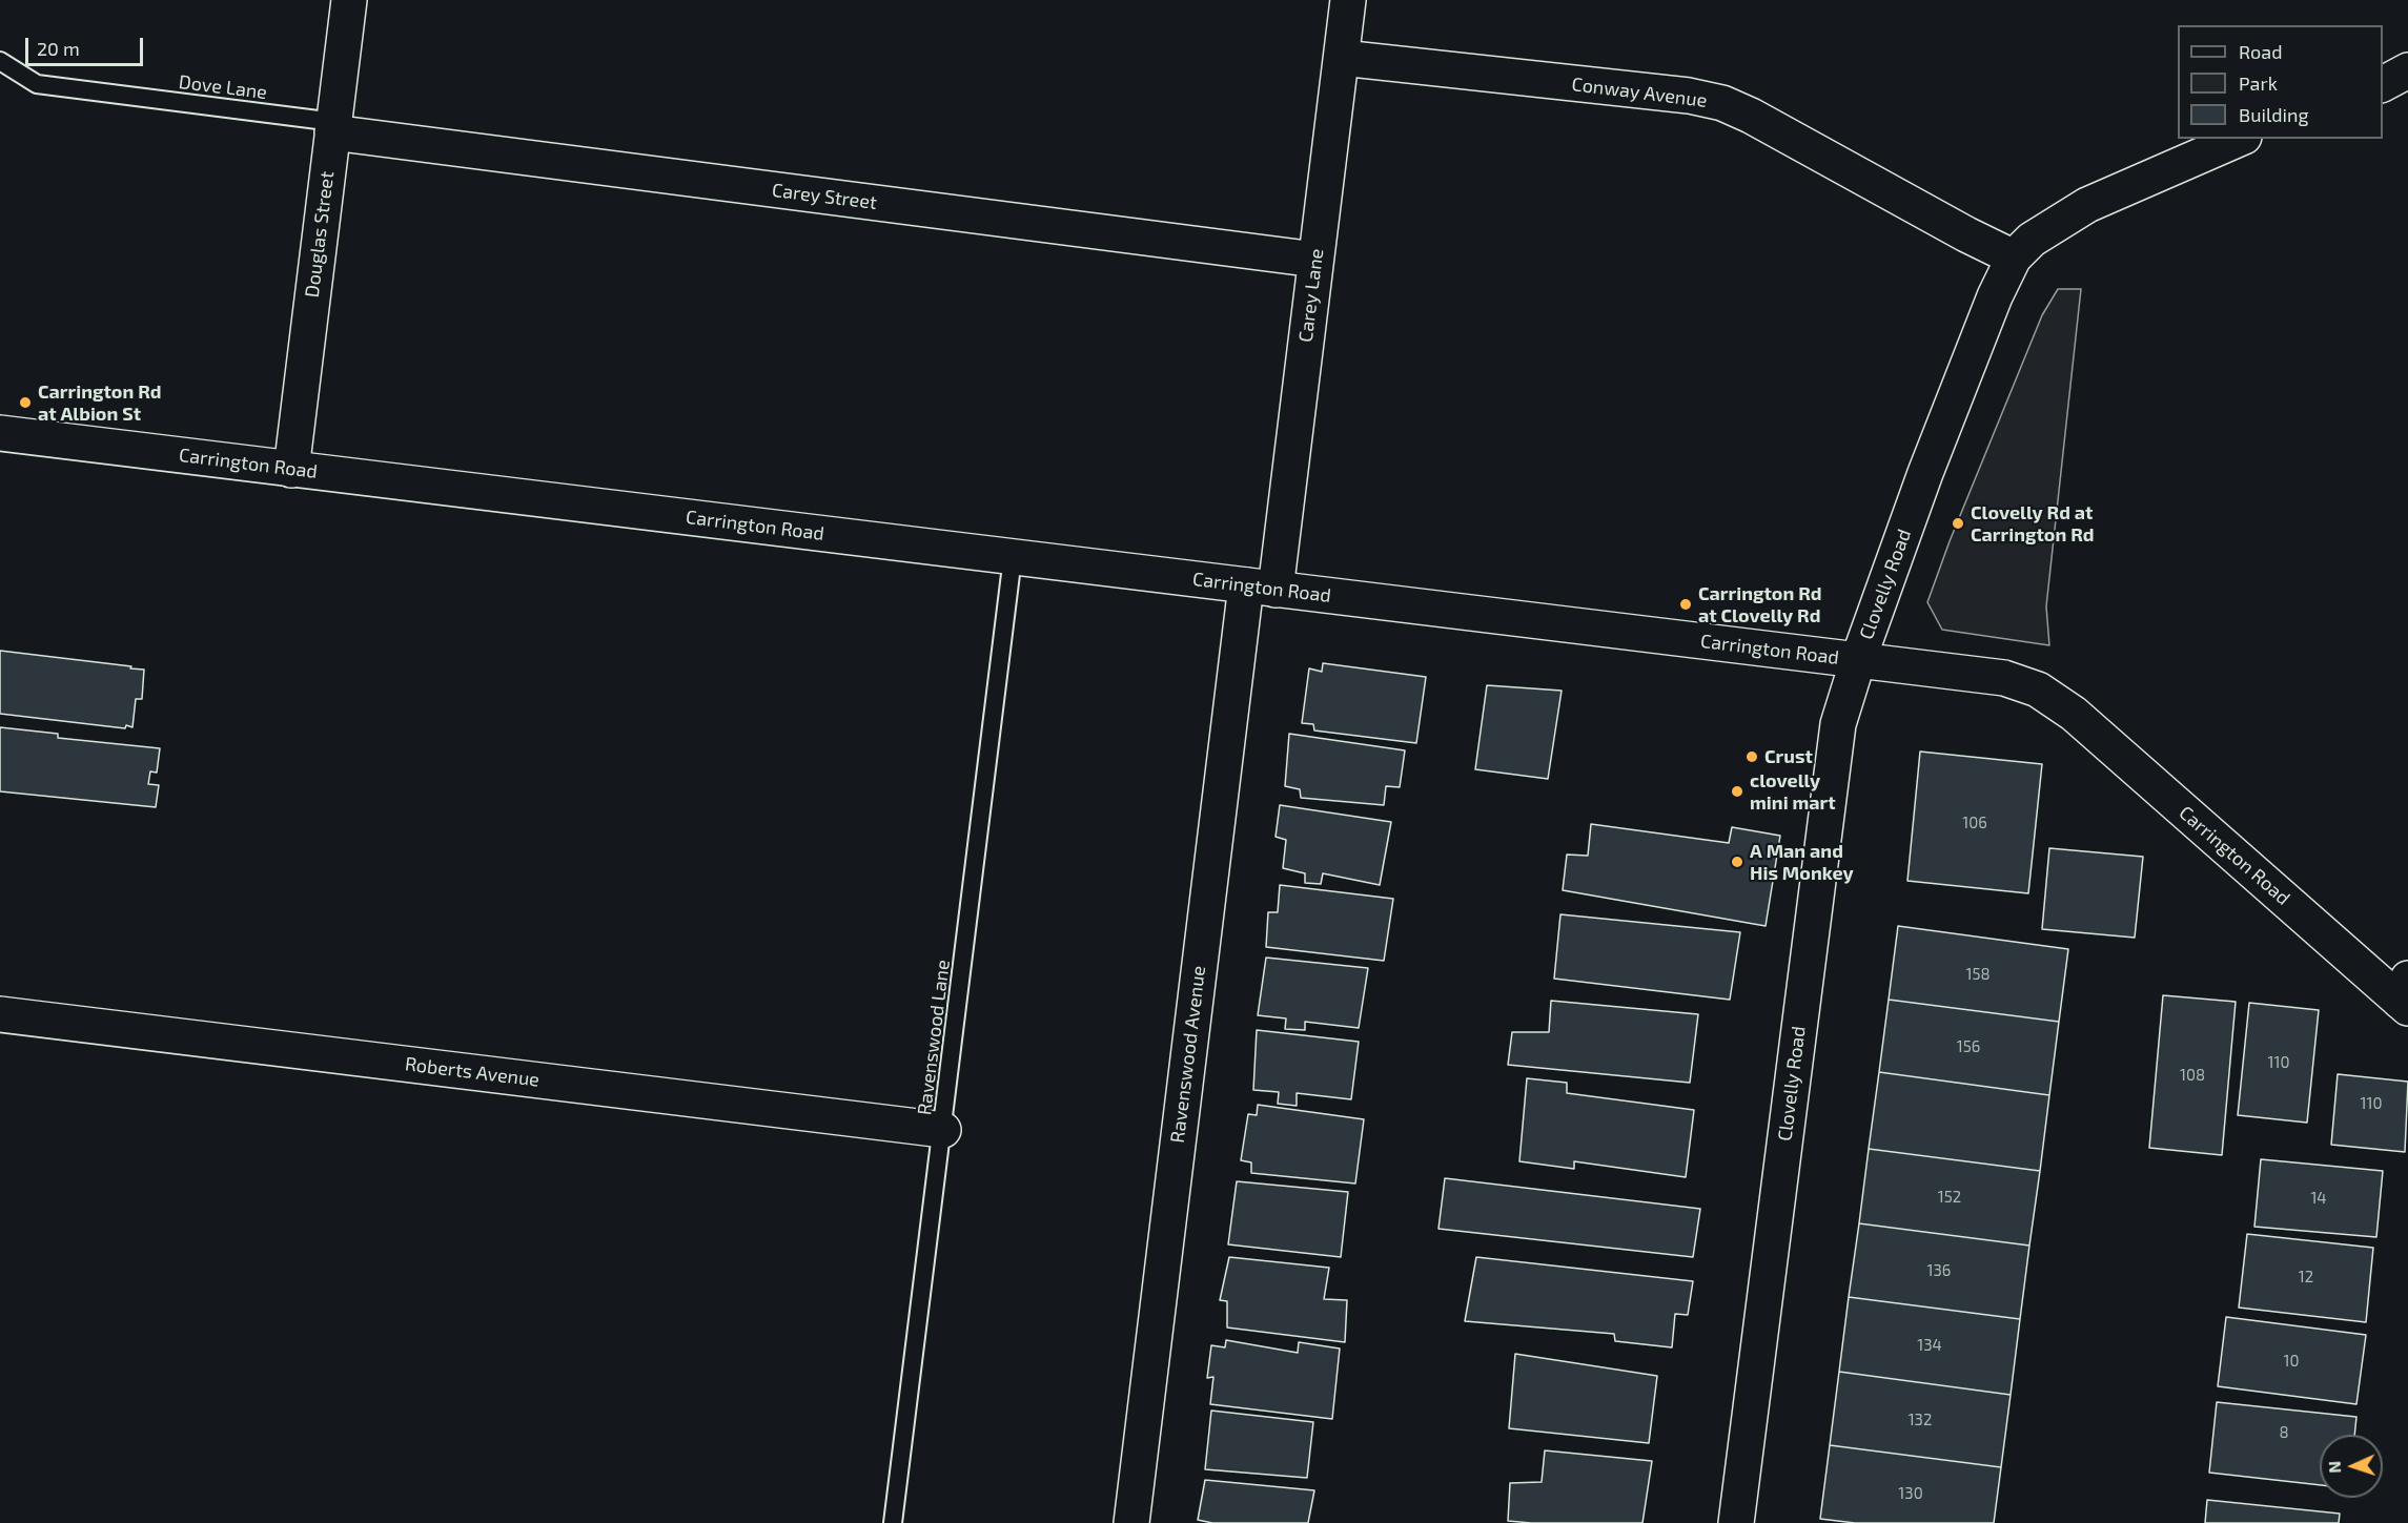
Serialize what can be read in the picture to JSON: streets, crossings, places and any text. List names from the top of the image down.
{
  "streets": {
    "street": [
      "Conway Avenue",
      "Carey Street",
      "Douglas Street",
      "Carey Lane",
      "Carrington Road",
      "Clovelly Road",
      "Ravenswood Avenue",
      "Roberts Avenue"
    ],
    "lane": ["Dove Lane", "Ravenswood Lane"]
  },
  "crossings": [
    ["Dove Lane", "Carey Street"],
    ["Dove Lane", "Douglas Street"],
    ["Conway Avenue", "Carey Lane"],
    ["Conway Avenue", "Clovelly Road"],
    ["Carey Street", "Douglas Street"],
    ["Carey Street", "Carey Lane"],
    ["Douglas Street", "Carrington Road"],
    ["Carey Lane", "Carrington Road"],
    ["Carey Lane", "Ravenswood Avenue"],
    ["Carrington Road", "Clovelly Road"],
    ["Carrington Road", "Ravenswood Lane"],
    ["Carrington Road", "Ravenswood Avenue"],
    ["Ravenswood Lane", "Roberts Avenue"]
  ],
  "places": [
    "Carrington Rd at Albion St",
    "Clovelly Rd at Carrington Rd",
    "Carrington Rd at Clovelly Rd",
    "Crust",
    "clovelly mini mart",
    "A Man and His Monkey"
  ],
  "house_numbers": [
    "106",
    "158",
    "156",
    "110",
    "108",
    "110",
    "152",
    "14",
    "136",
    "12",
    "134",
    "10",
    "132",
    "8",
    "130"
  ],
  "legend": ["Road", "Park", "Building"],
  "scale_bar": "20 m",
  "north": "left"
}
